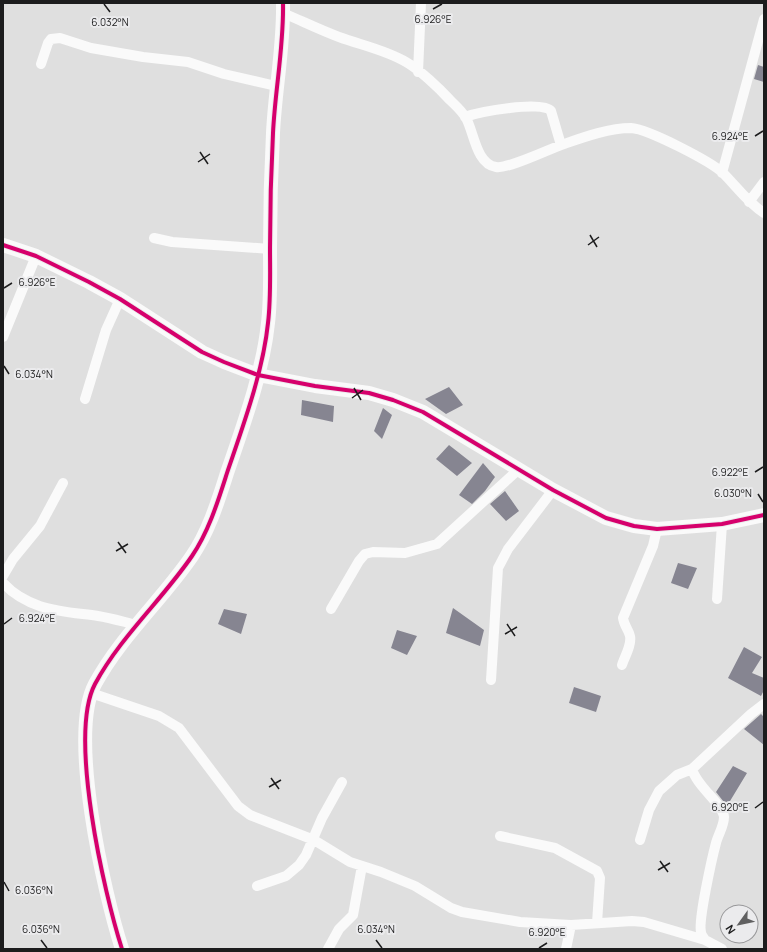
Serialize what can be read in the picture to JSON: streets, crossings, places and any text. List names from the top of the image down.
{
  "north": "bottom left",
  "coordinates": [
    "6.926°E",
    "6.032°N",
    "6.924°E",
    "6.034°N",
    "6.922°E",
    "6.030°N",
    "6.920°E",
    "6.036°N"
  ]
}
